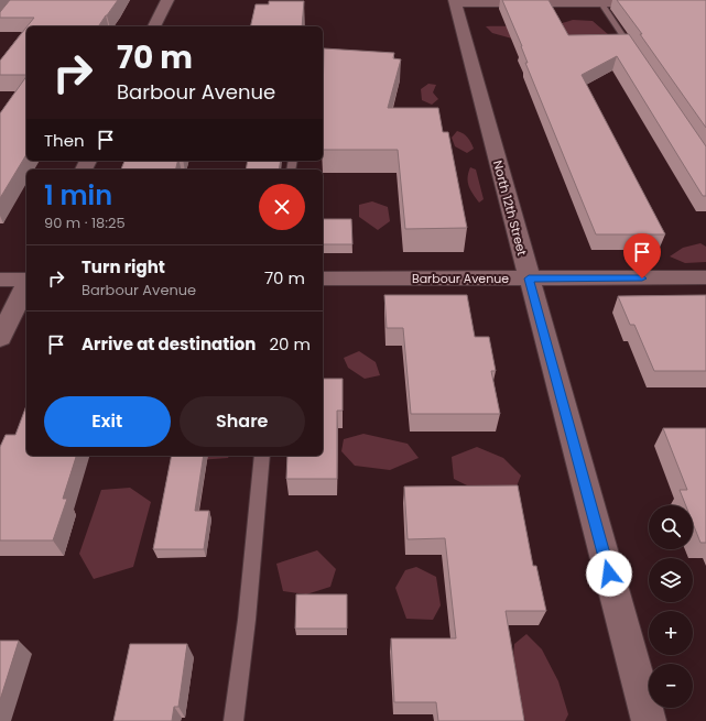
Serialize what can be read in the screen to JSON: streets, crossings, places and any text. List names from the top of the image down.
{
  "streets": {
    "street": ["North 12th Street", "Barbour Avenue"]
  },
  "crossings": [
    ["North 12th Street", "Barbour Avenue"]
  ],
  "page": {
    "turn": ["70 m", "Barbour Avenue"],
    "then": "Then",
    "heading": ["1 min", "90 m · 18:25"],
    "list": [
      {
        "name": "Turn right",
        "note": "Barbour Avenue",
        "value": "70 m"
      },
      {
        "name": "Arrive at destination",
        "value": "20 m"
      }
    ],
    "buttons": ["Exit", "Share"],
    "map_buttons": ["+", "−"]
  }
}
